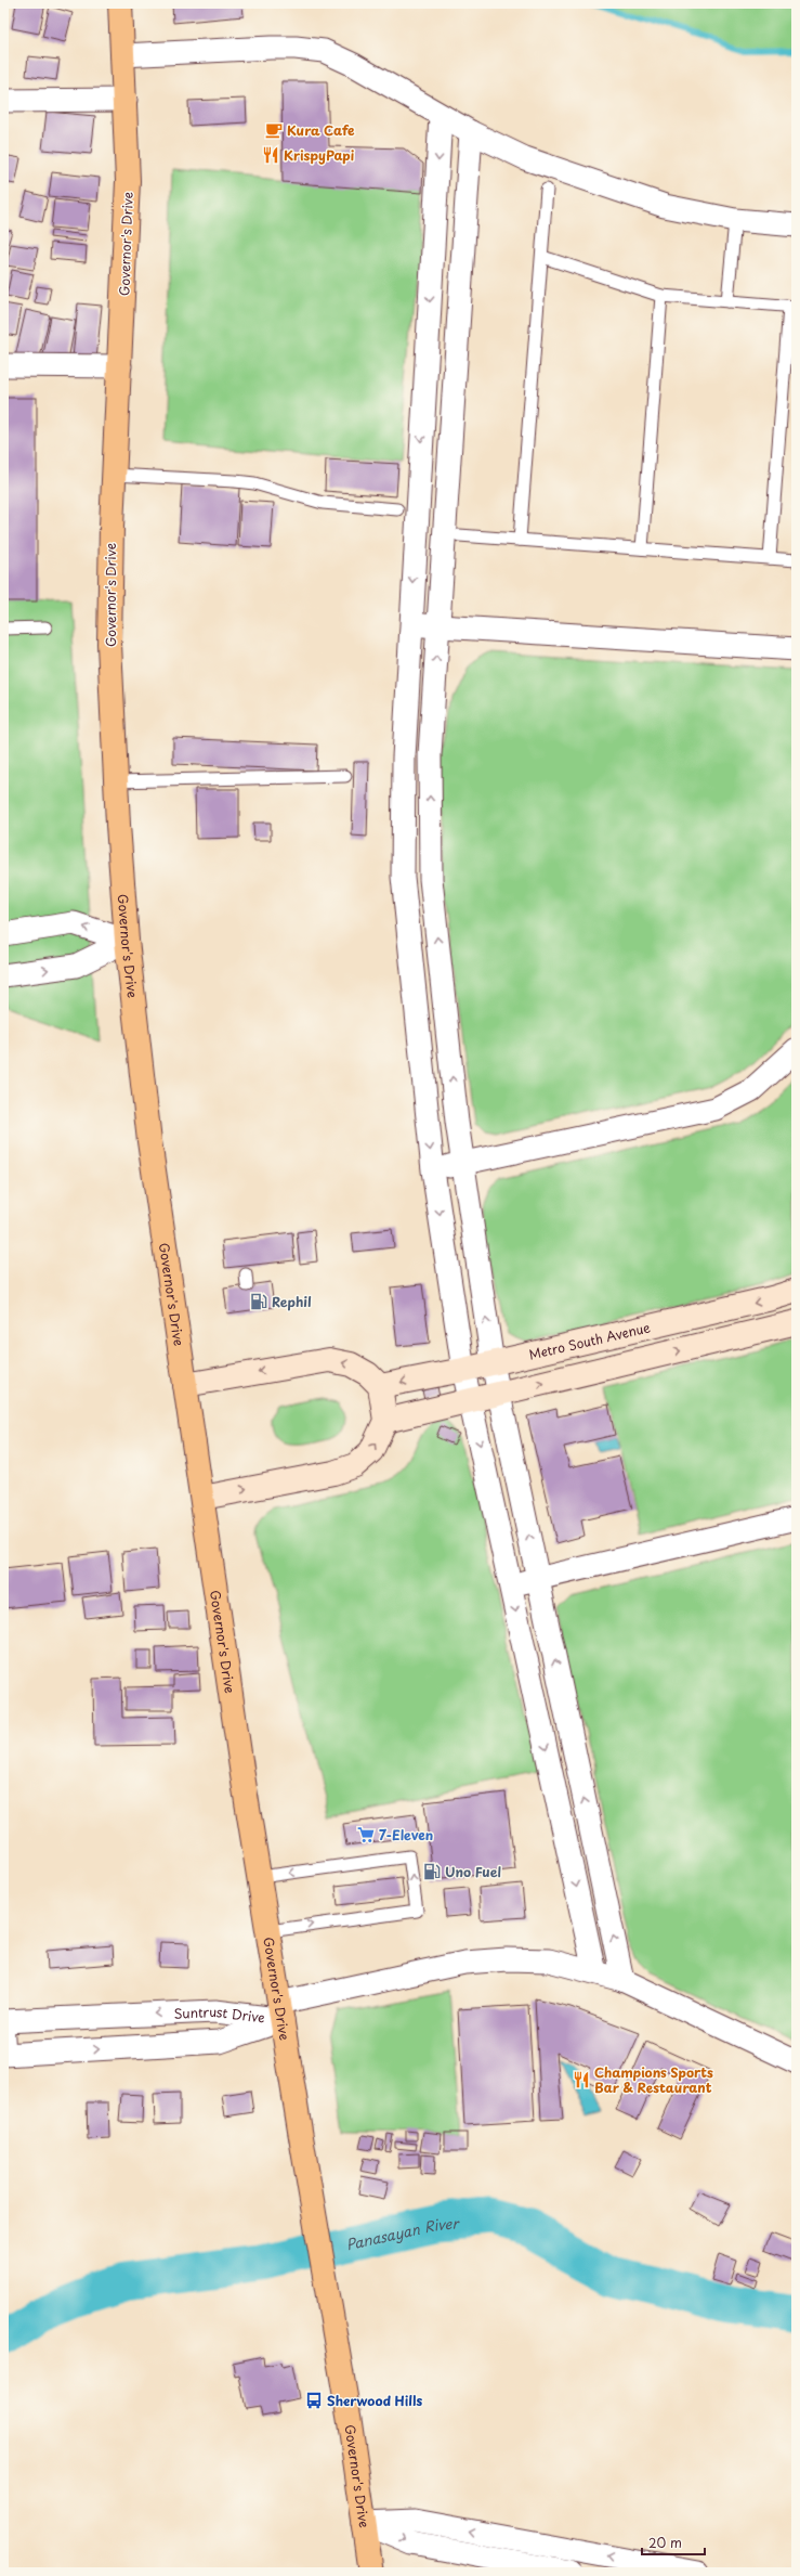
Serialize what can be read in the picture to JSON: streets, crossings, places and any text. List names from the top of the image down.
{
  "streets": {
    "main road": ["Governor's Drive"],
    "street": ["Metro South Avenue", "Suntrust Drive"]
  },
  "crossings": [
    ["Governor's Drive", "Suntrust Drive"]
  ],
  "water": ["Panasayan River"],
  "places": {
    "cafe": ["Kura Cafe"],
    "restaurant": ["KrispyPapi", "Champions Sports Bar & Restaurant"],
    "fuel station": ["Rephil", "Uno Fuel"],
    "supermarket": ["7-Eleven"],
    "bus stop": ["Sherwood Hills"]
  },
  "scale_bar": "20 m"
}
